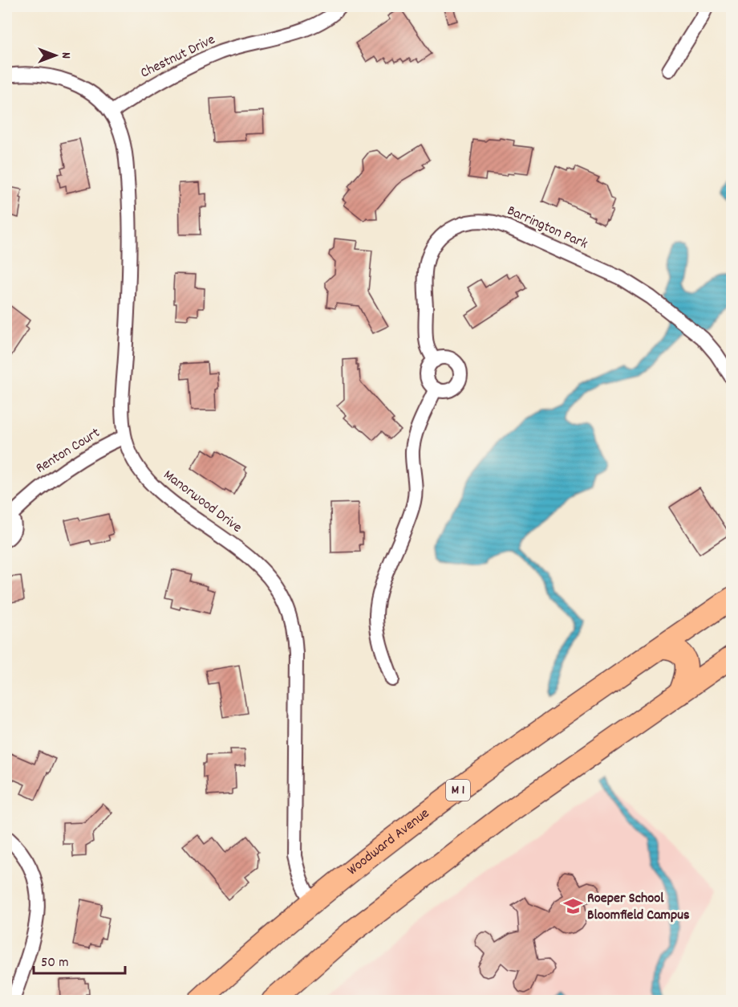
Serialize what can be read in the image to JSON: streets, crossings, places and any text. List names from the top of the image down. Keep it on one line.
{"streets":{"main road":["M 1","Woodward Avenue"],"street":["Chestnut Drive","Barrington Park","Renton Court","Manorwood Drive"]},"crossings":[["Chestnut Drive","Manorwood Drive"],["Renton Court","Manorwood Drive"],["Manorwood Drive","Woodward Avenue"]],"places":{"school or university":["Roeper School Bloomfield Campus"]},"scale_bar":"50 m","north":"right"}
